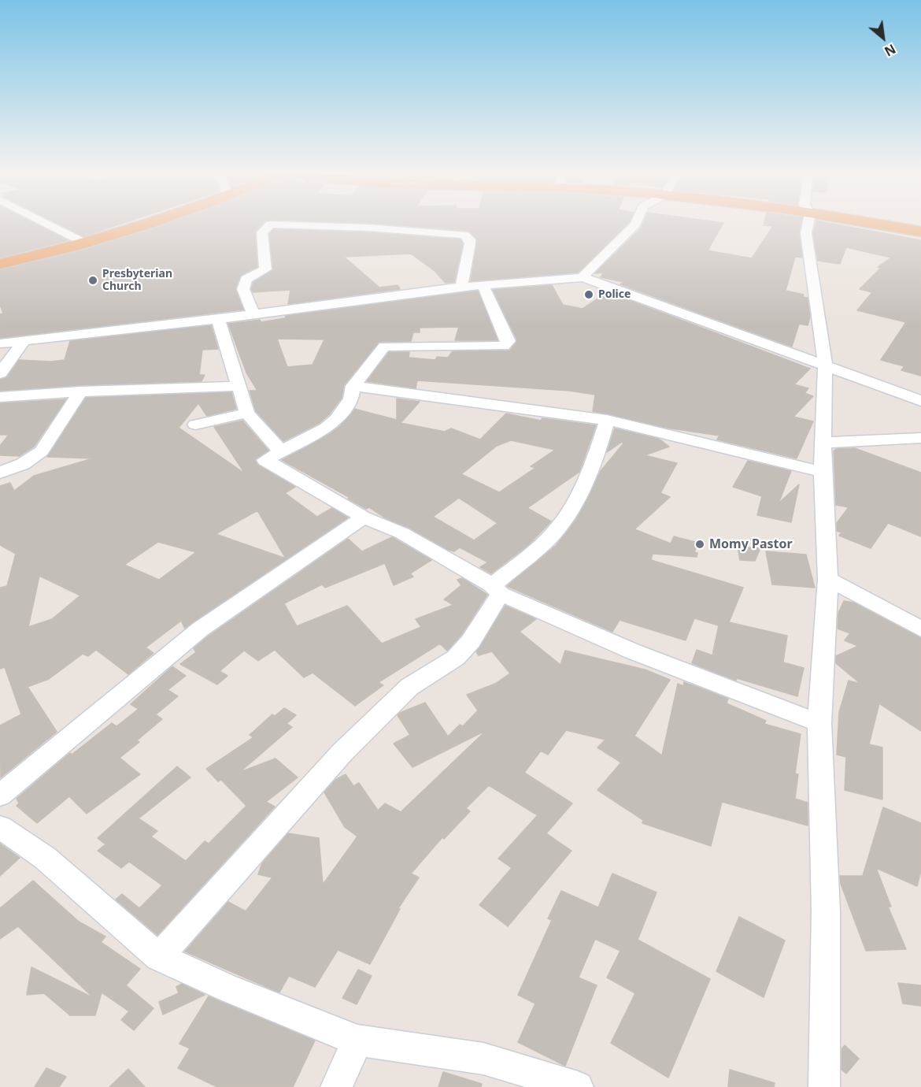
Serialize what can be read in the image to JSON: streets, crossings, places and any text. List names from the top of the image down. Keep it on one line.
{"places":["Presbyterian Church","Police","Momy Pastor"],"north":"bottom right"}
